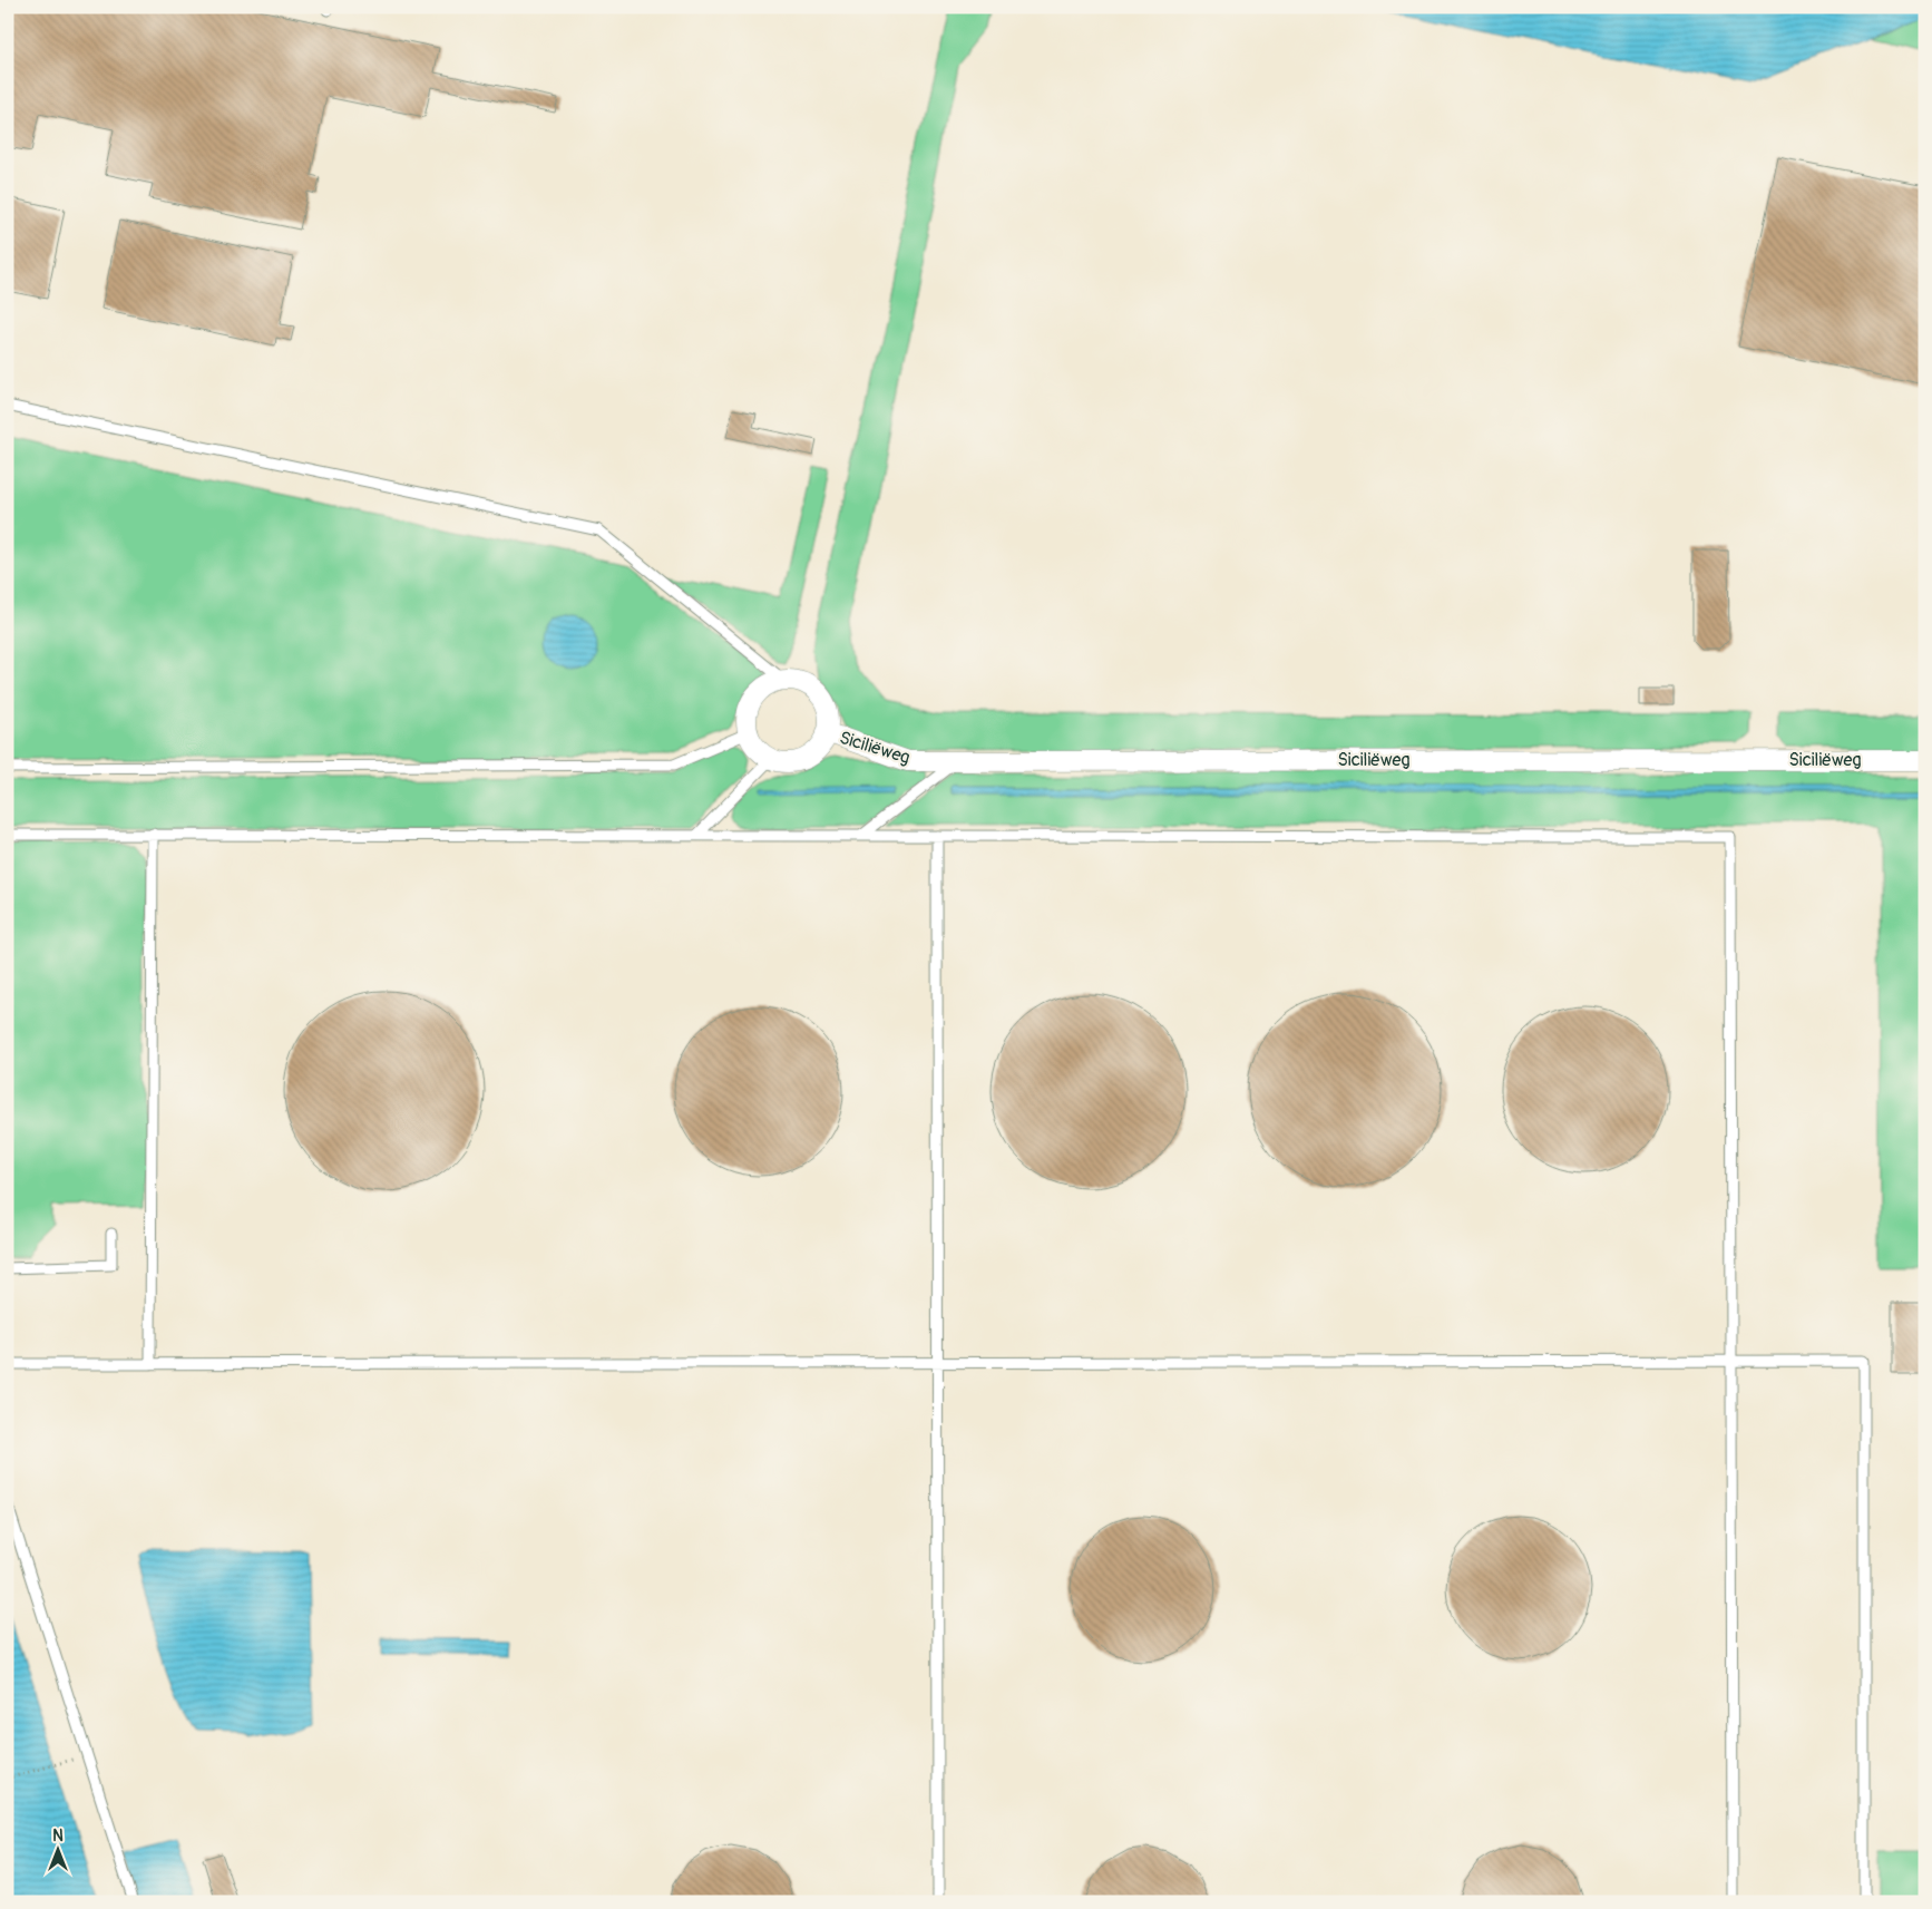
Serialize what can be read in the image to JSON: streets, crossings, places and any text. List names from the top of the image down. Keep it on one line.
{"streets":{"street":["Siciliëweg"]},"north":"top"}
